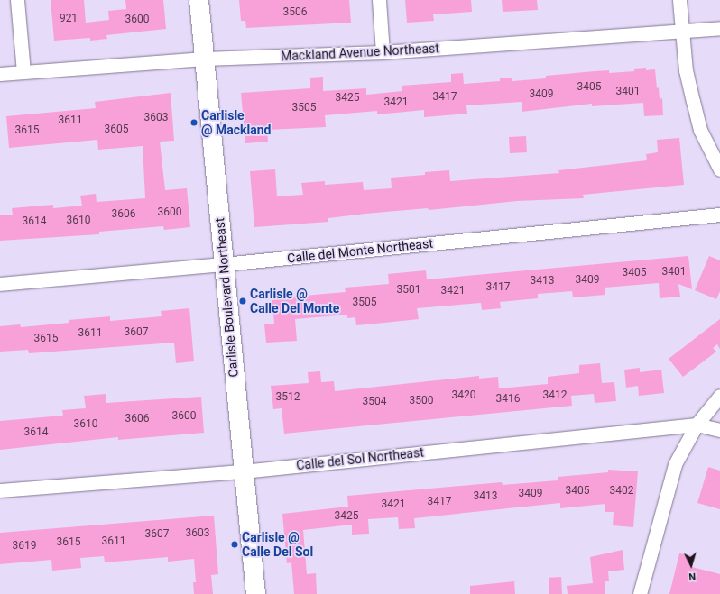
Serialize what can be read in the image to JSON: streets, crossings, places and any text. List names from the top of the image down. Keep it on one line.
{"streets":{"main road":["Carlisle Boulevard Northeast"],"street":["Mackland Avenue Northeast","Calle del Monte Northeast","Calle del Sol Northeast"]},"crossings":[["Mackland Avenue Northeast","Carlisle Boulevard Northeast"],["Calle del Monte Northeast","Carlisle Boulevard Northeast"],["Carlisle Boulevard Northeast","Calle del Sol Northeast"]],"places":["Carlisle @ Mackland","Carlisle @ Calle Del Monte","Carlisle @ Calle Del Sol"],"house_numbers":["3506","921","3600","3405","3401","3409","3417","3425","3421","3505","3603","3611","3605","3615","3600","3606","3610","3614","3401","3405","3409","3413","3417","3501","3421","3505","3607","3611","3615","3420","3412","3512","3416","3500","3504","3600","3606","3610","3614","3405","3402","3409","3413","3417","3421","3425","3603","3607","3611","3615","3619"],"north":"bottom"}
